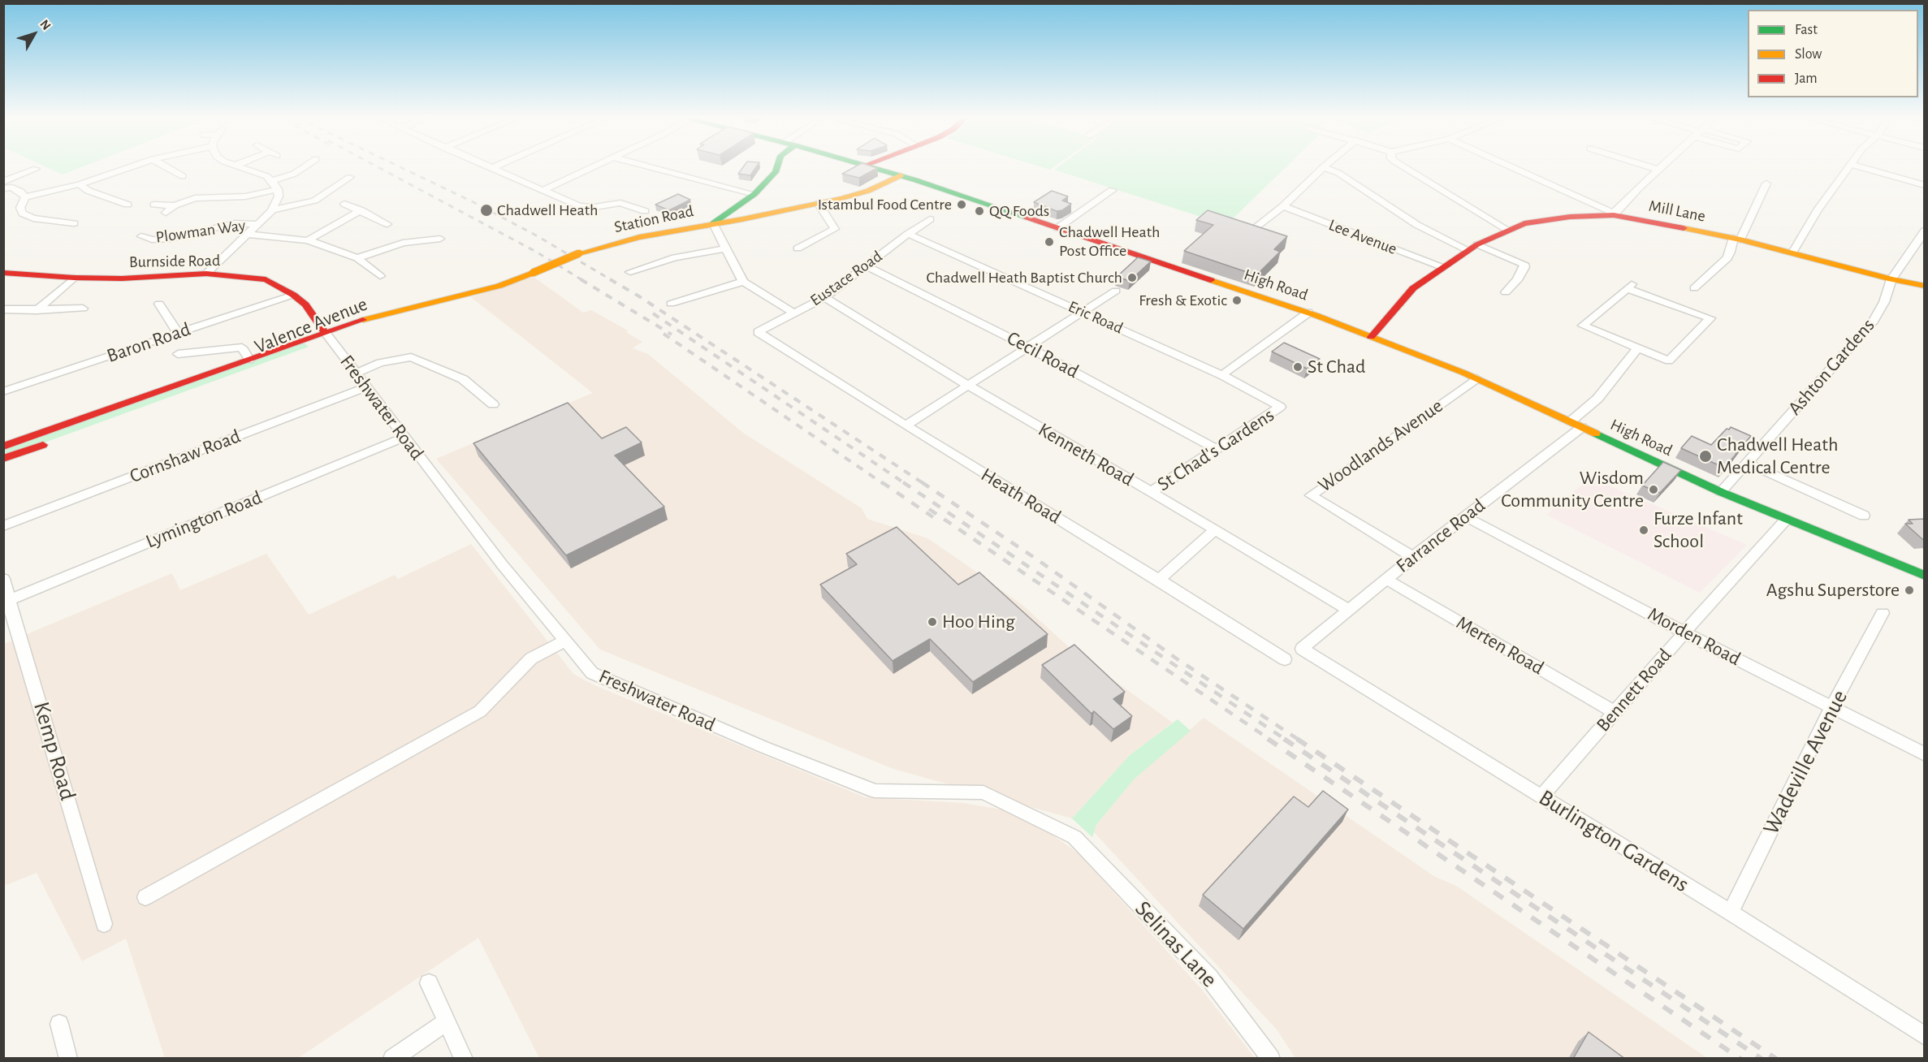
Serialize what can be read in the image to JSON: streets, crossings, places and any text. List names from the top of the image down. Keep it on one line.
{"streets":{"street":["Mill Lane","Station Road","Plowman Way","Lee Avenue","Burnside Road","Eustace Road","High Road","Eric Road","Valence Avenue","Baron Road","Cecil Road","Ashton Gardens","Freshwater Road","Woodlands Avenue","St Chad's Gardens","Kenneth Road","Cornshaw Road","Heath Road","Lymington Road","Farrance Road","Morden Road","Merten Road","Bennett Road","Kemp Road","Wadeville Avenue","Burlington Gardens","Selinas Lane"]},"crossings":[["Mill Lane","Lee Avenue"],["Mill Lane","High Road"],["Mill Lane","Ashton Gardens"],["Station Road","Valence Avenue"],["Burnside Road","Valence Avenue"],["Burnside Road","Baron Road"],["Burnside Road","Freshwater Road"],["Eustace Road","Eric Road"],["Eustace Road","Cecil Road"],["Eustace Road","Kenneth Road"],["Eustace Road","Heath Road"],["High Road","Ashton Gardens"],["High Road","Woodlands Avenue"],["High Road","Farrance Road"],["High Road","Bennett Road"],["Eric Road","St Chad's Gardens"],["Valence Avenue","Freshwater Road"],["Cecil Road","St Chad's Gardens"],["Freshwater Road","Cornshaw Road"],["Freshwater Road","Lymington Road"],["Freshwater Road","Selinas Lane"],["Woodlands Avenue","Farrance Road"],["St Chad's Gardens","Kenneth Road"],["Kenneth Road","Farrance Road"],["Lymington Road","Kemp Road"],["Farrance Road","Morden Road"],["Farrance Road","Merten Road"],["Farrance Road","Burlington Gardens"],["Morden Road","Bennett Road"],["Morden Road","Wadeville Avenue"],["Merten Road","Bennett Road"],["Bennett Road","Burlington Gardens"],["Wadeville Avenue","Burlington Gardens"]],"places":["Istambul Food Centre","Chadwell Heath","QQ Foods","Chadwell Heath Post Office","Chadwell Heath Baptist Church","Fresh & Exotic","St Chad","Chadwell Heath Medical Centre","Wisdom Community Centre","Furze Infant School","Agshu Superstore","Hoo Hing"],"legend":["Fast","Slow","Jam"],"north":"top right"}
